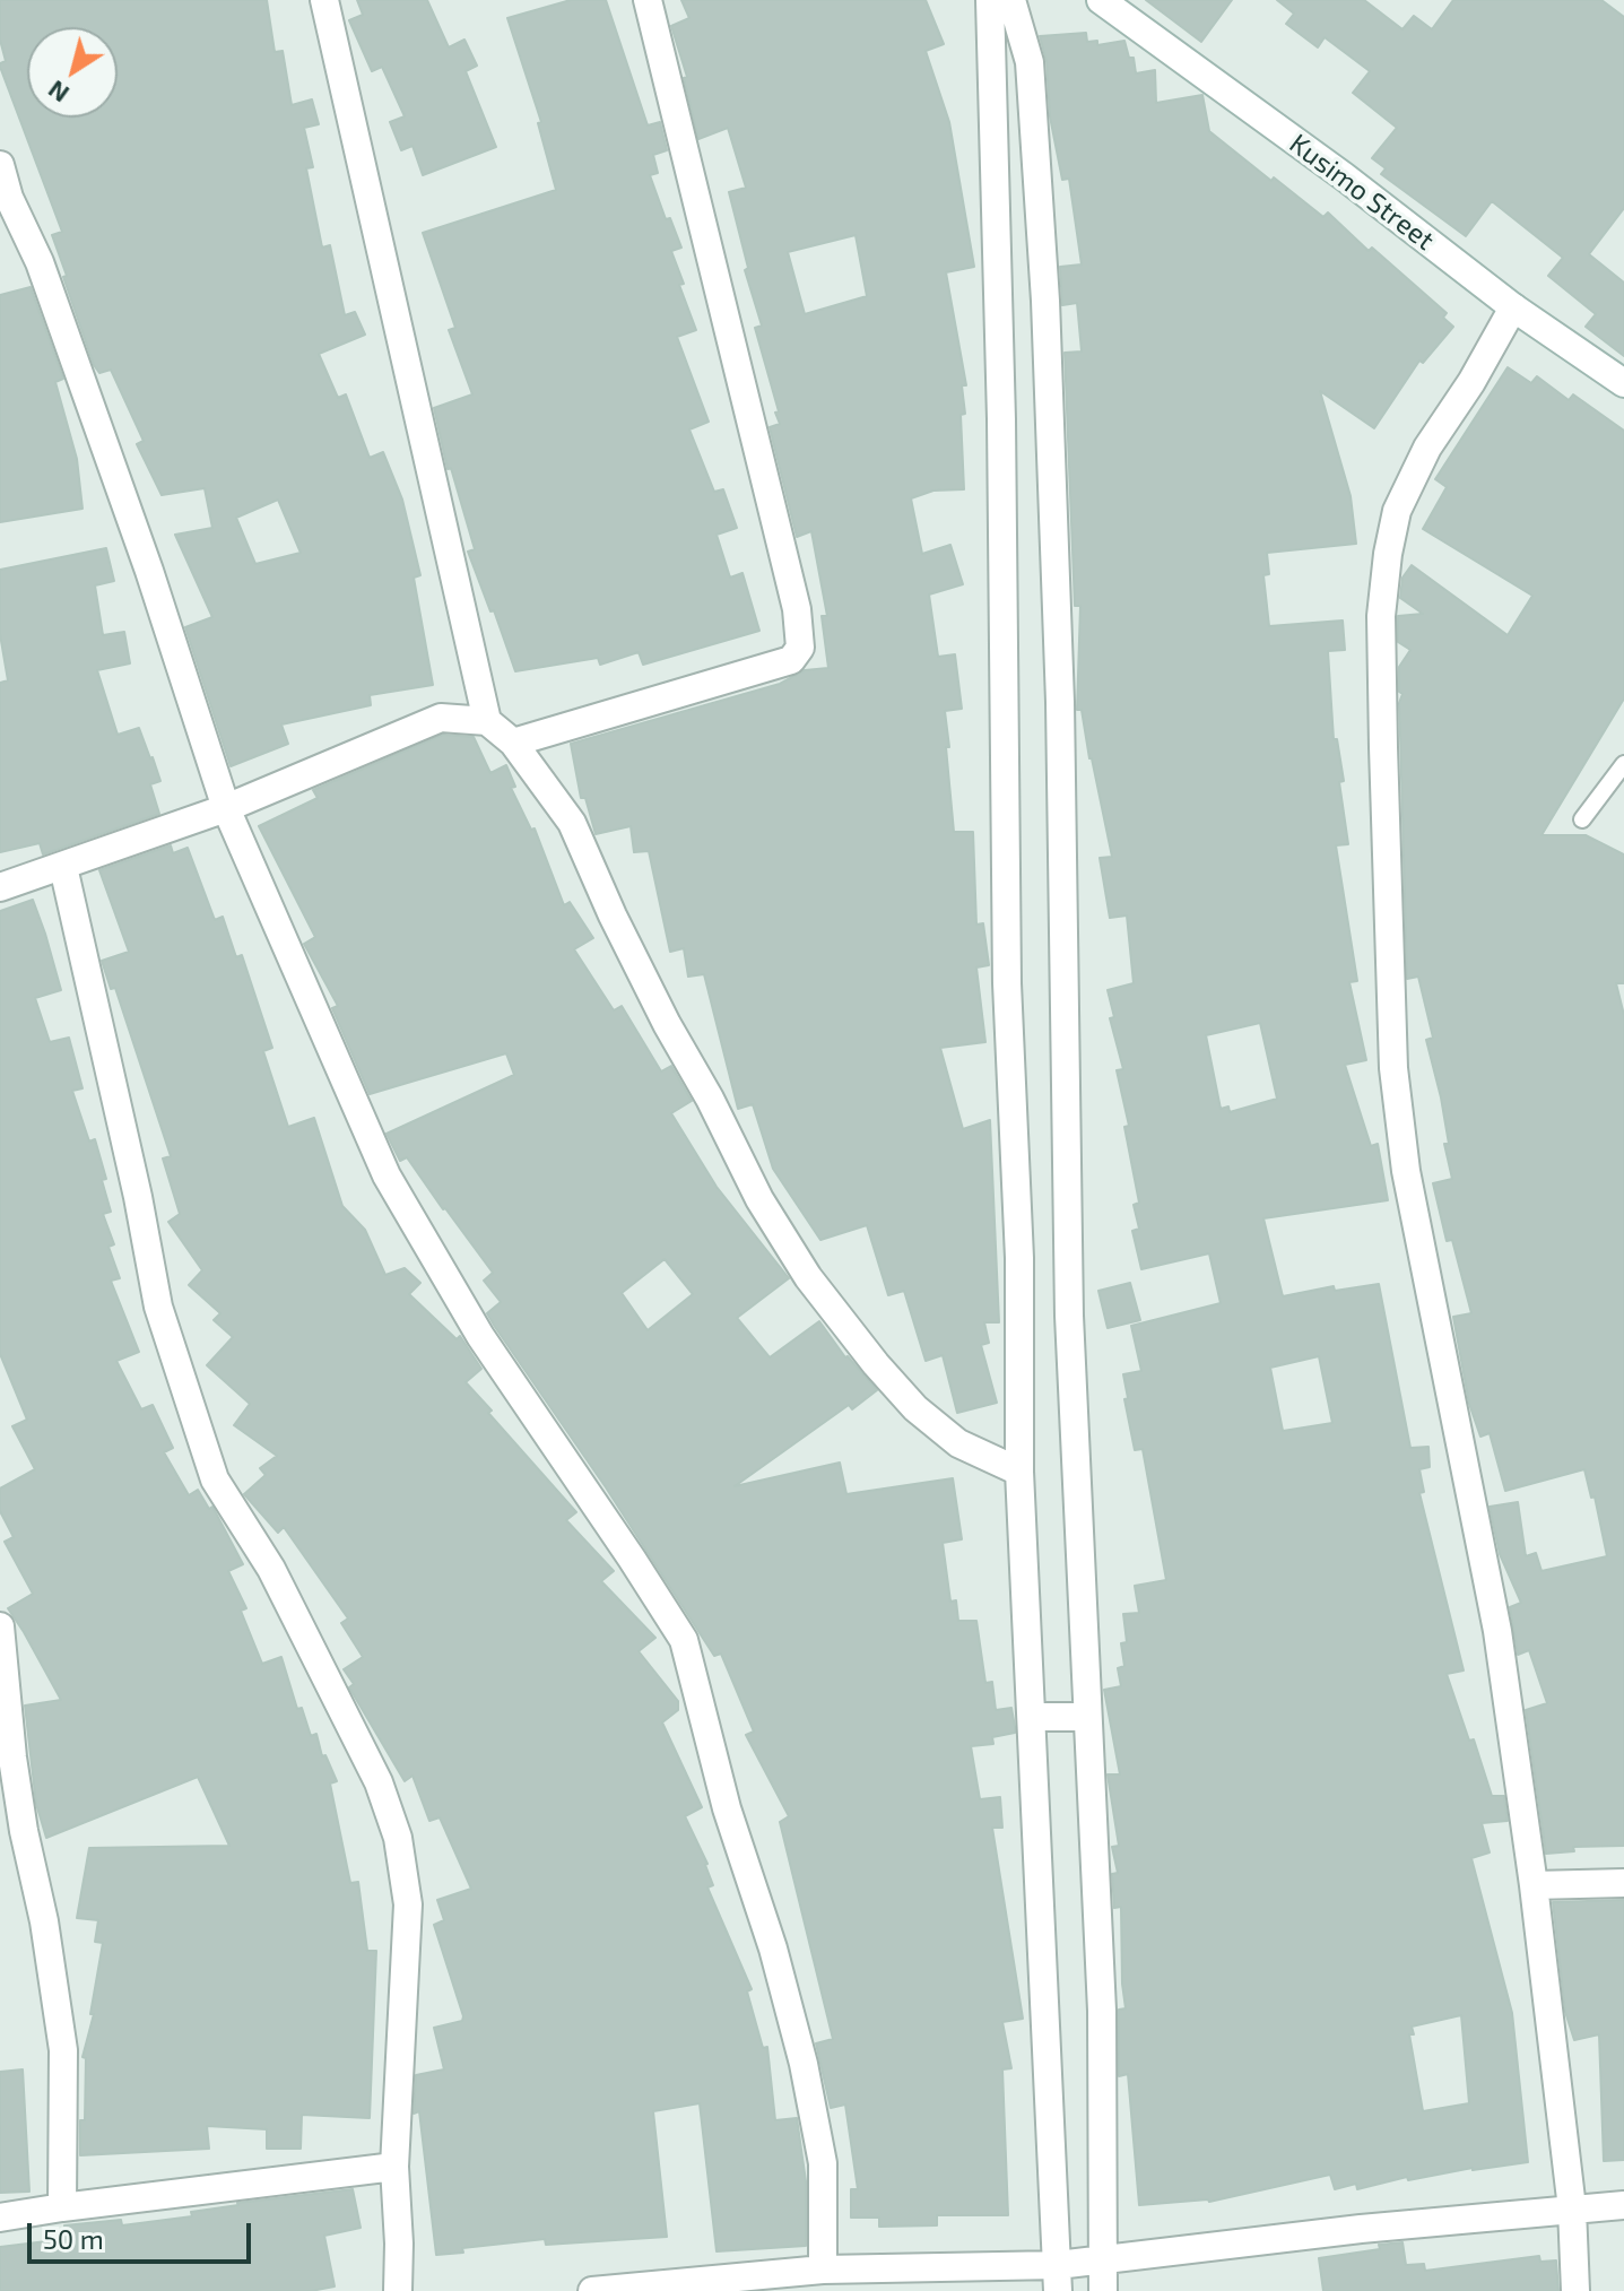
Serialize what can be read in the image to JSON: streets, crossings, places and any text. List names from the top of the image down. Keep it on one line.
{"streets":{"street":["Kusimo Street"]},"scale_bar":"50 m","north":"bottom left"}
